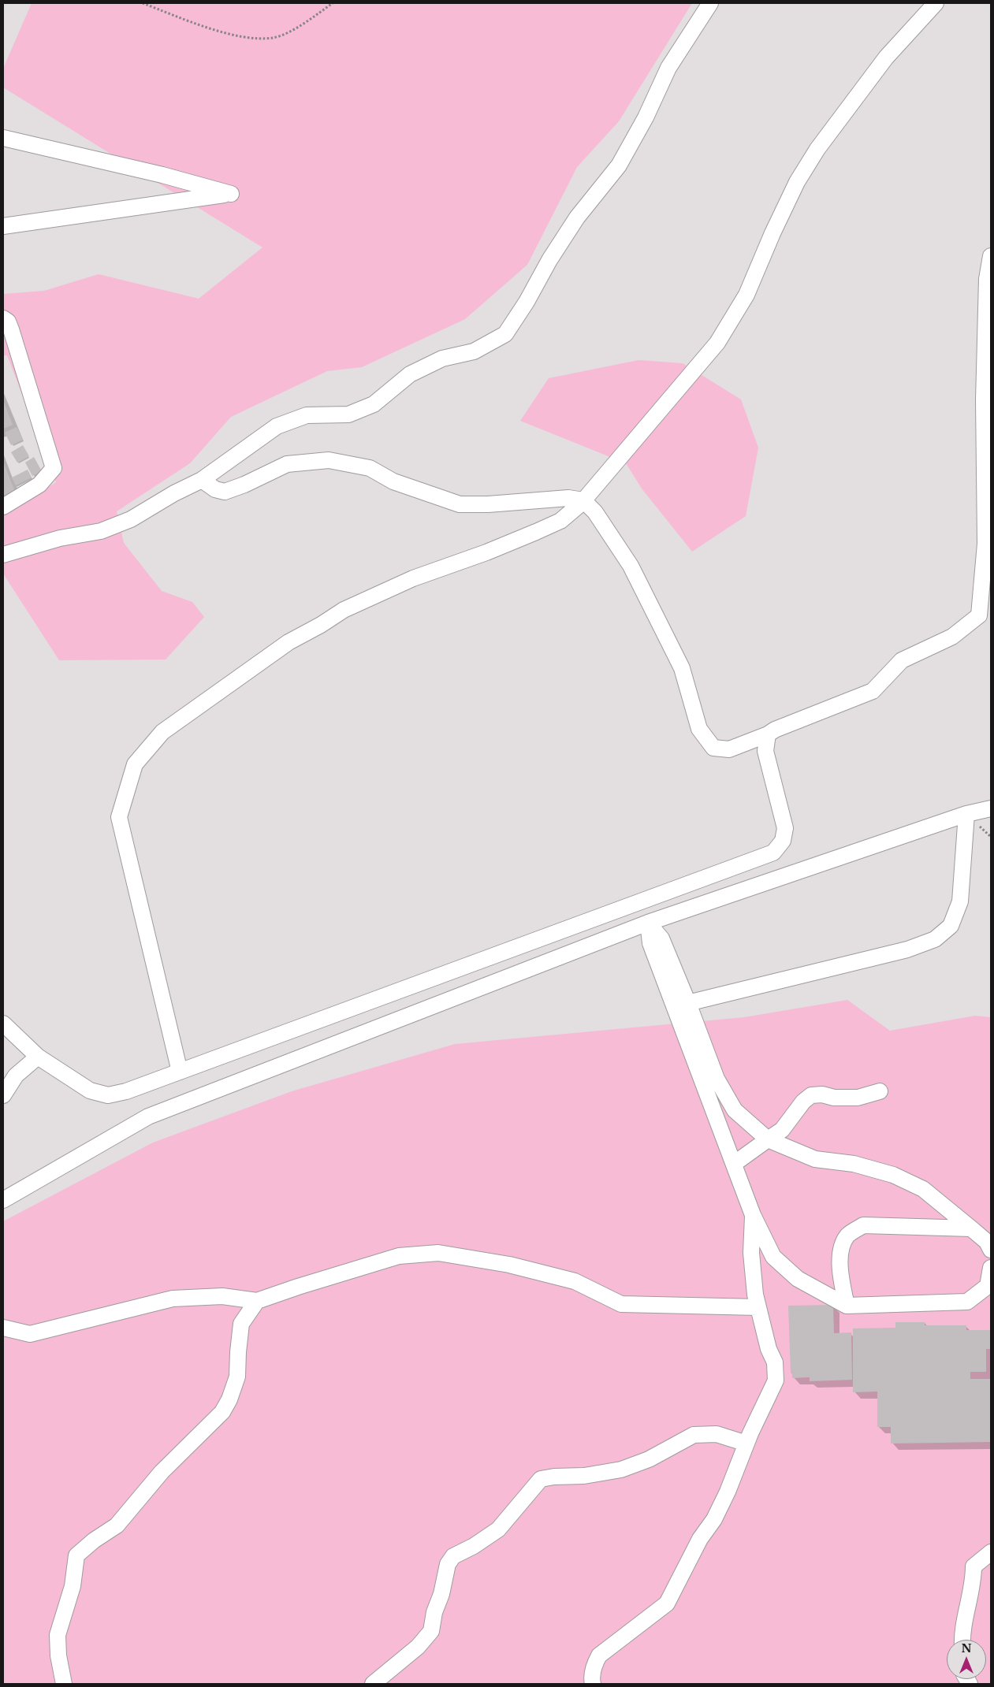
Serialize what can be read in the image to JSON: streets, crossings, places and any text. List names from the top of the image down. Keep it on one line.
{"north":"top"}
